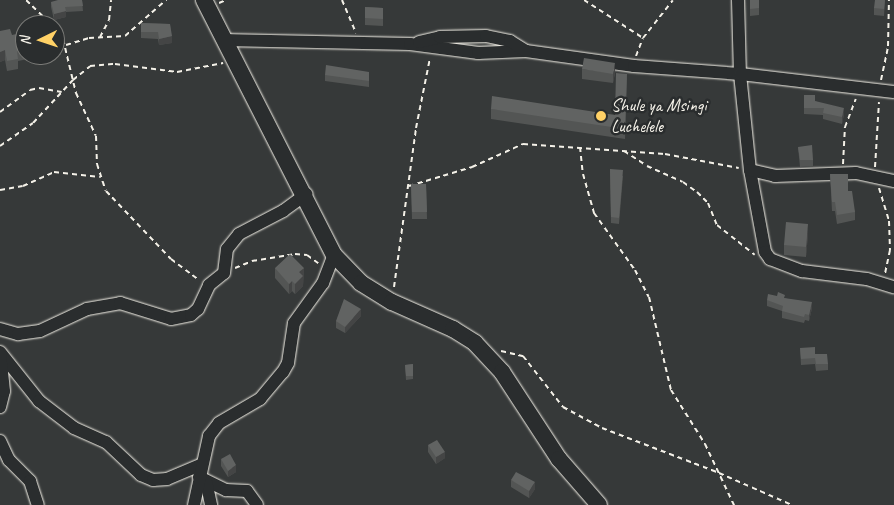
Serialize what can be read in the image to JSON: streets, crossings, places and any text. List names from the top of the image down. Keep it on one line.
{"places":["Shule ya Msingi Luchelele"],"north":"left"}
